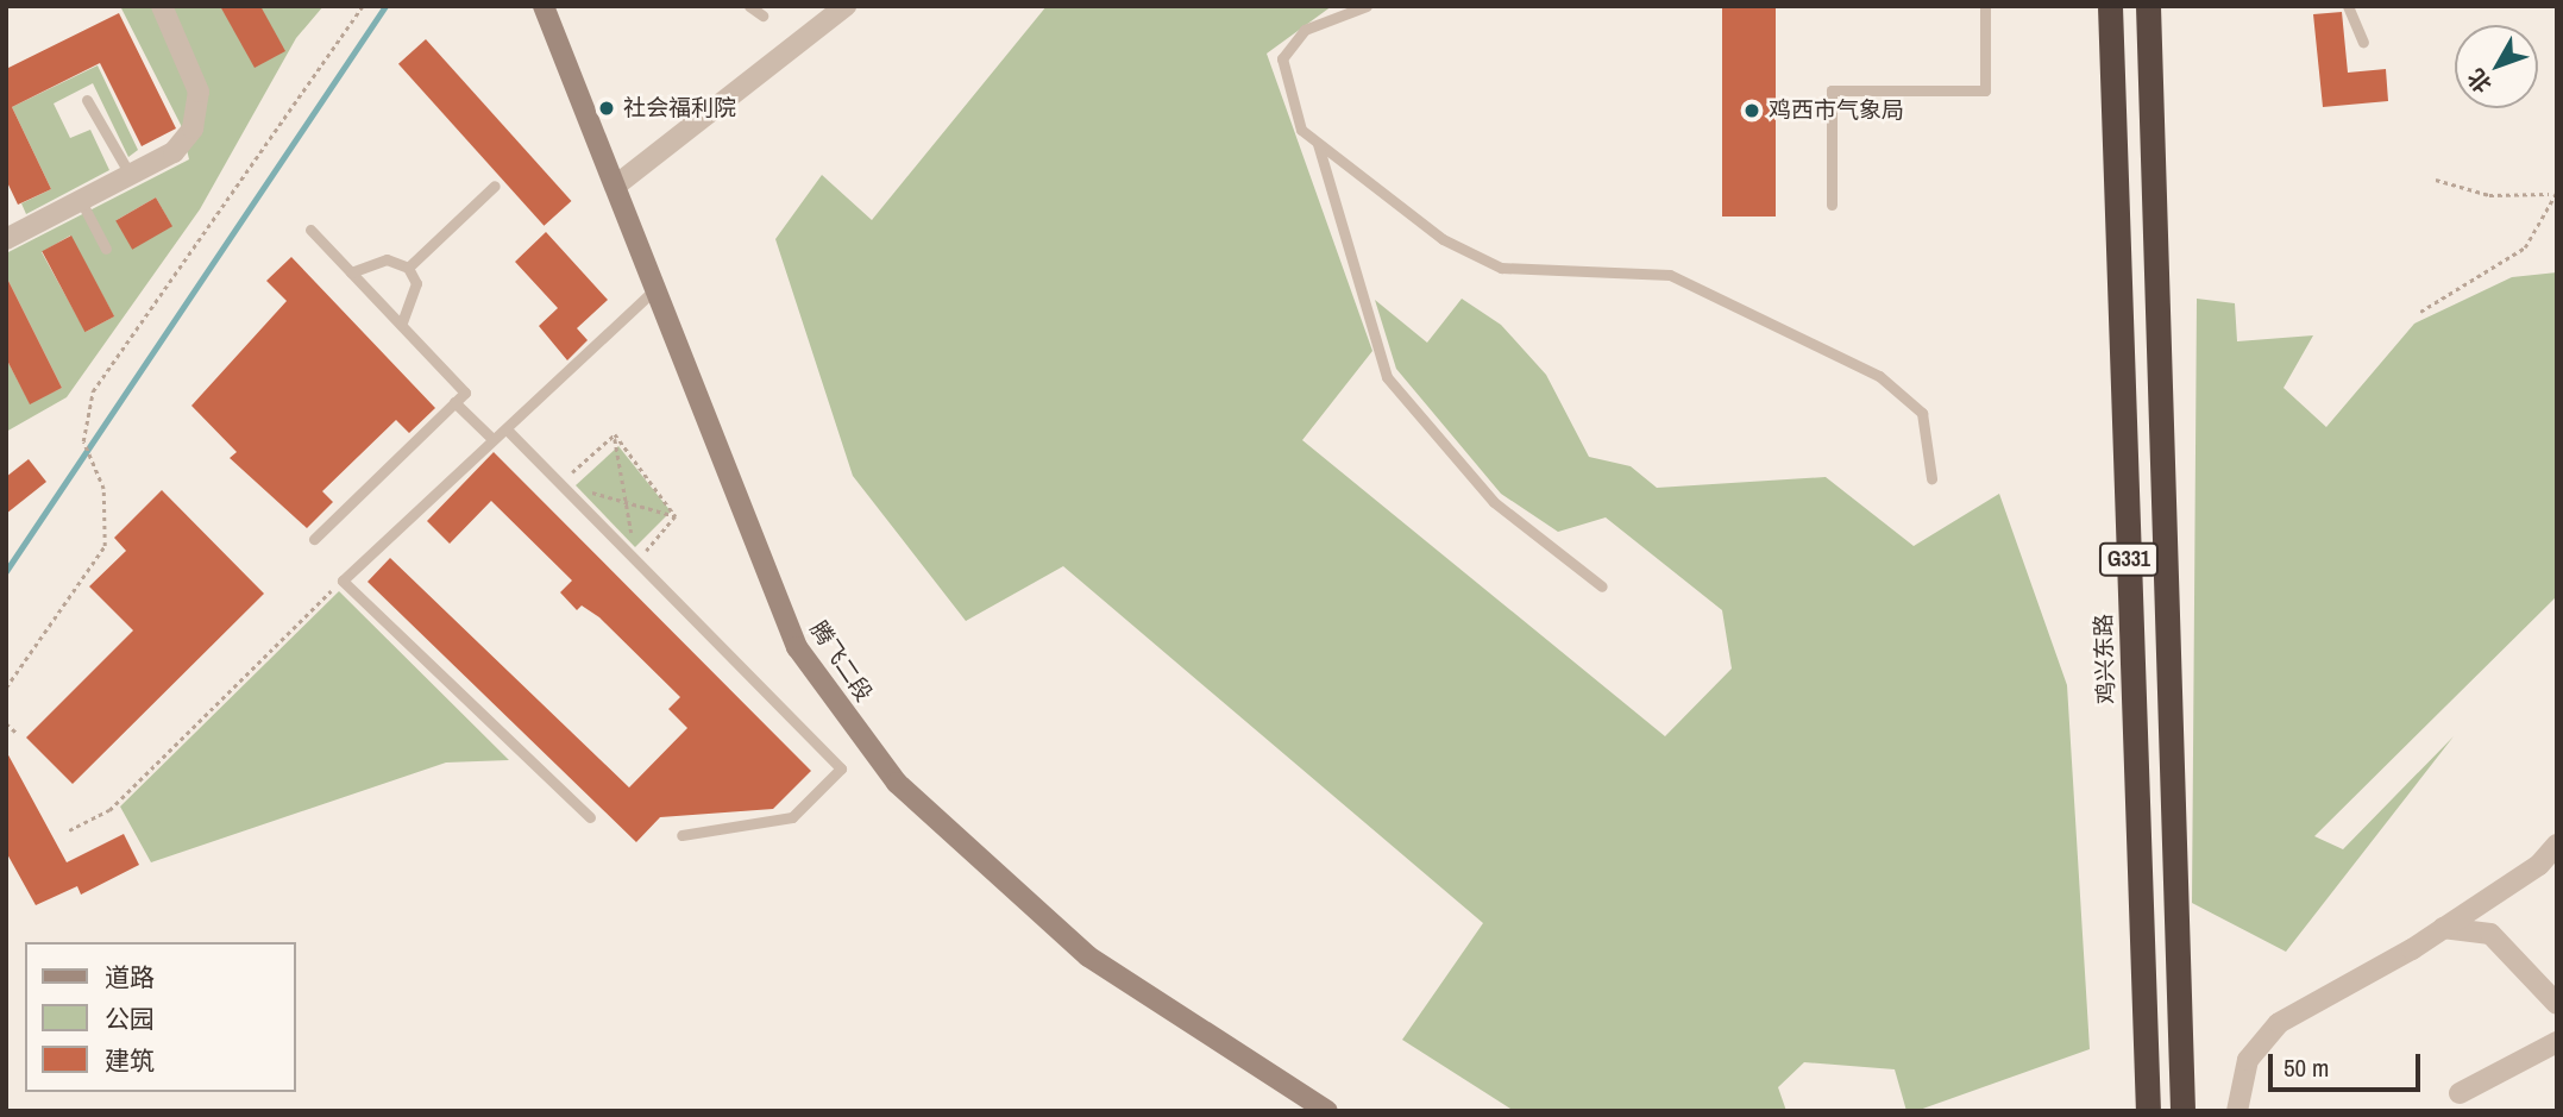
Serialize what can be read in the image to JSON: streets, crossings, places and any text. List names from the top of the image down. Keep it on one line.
{"streets":{"highway":["G331","鸡兴东路"],"street":["腾飞二段"]},"places":["社会福利院","鸡西市气象局"],"legend":["道路","公园","建筑"],"scale_bar":"50 m","north":"bottom left"}
